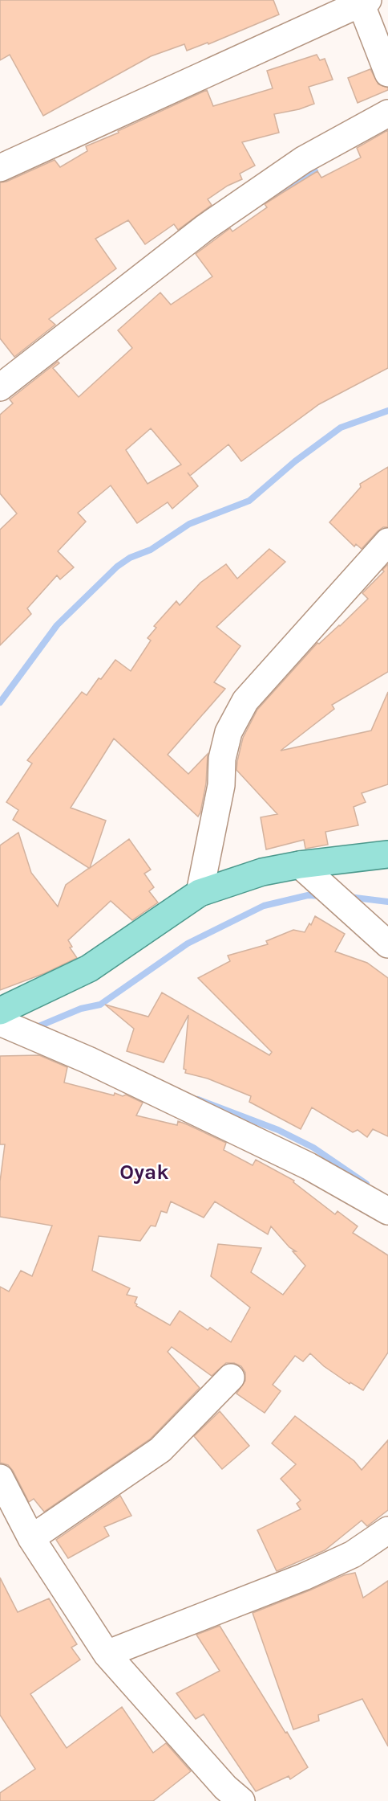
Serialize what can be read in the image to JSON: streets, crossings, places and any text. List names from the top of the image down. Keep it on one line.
{"districts":["Oyak"]}
